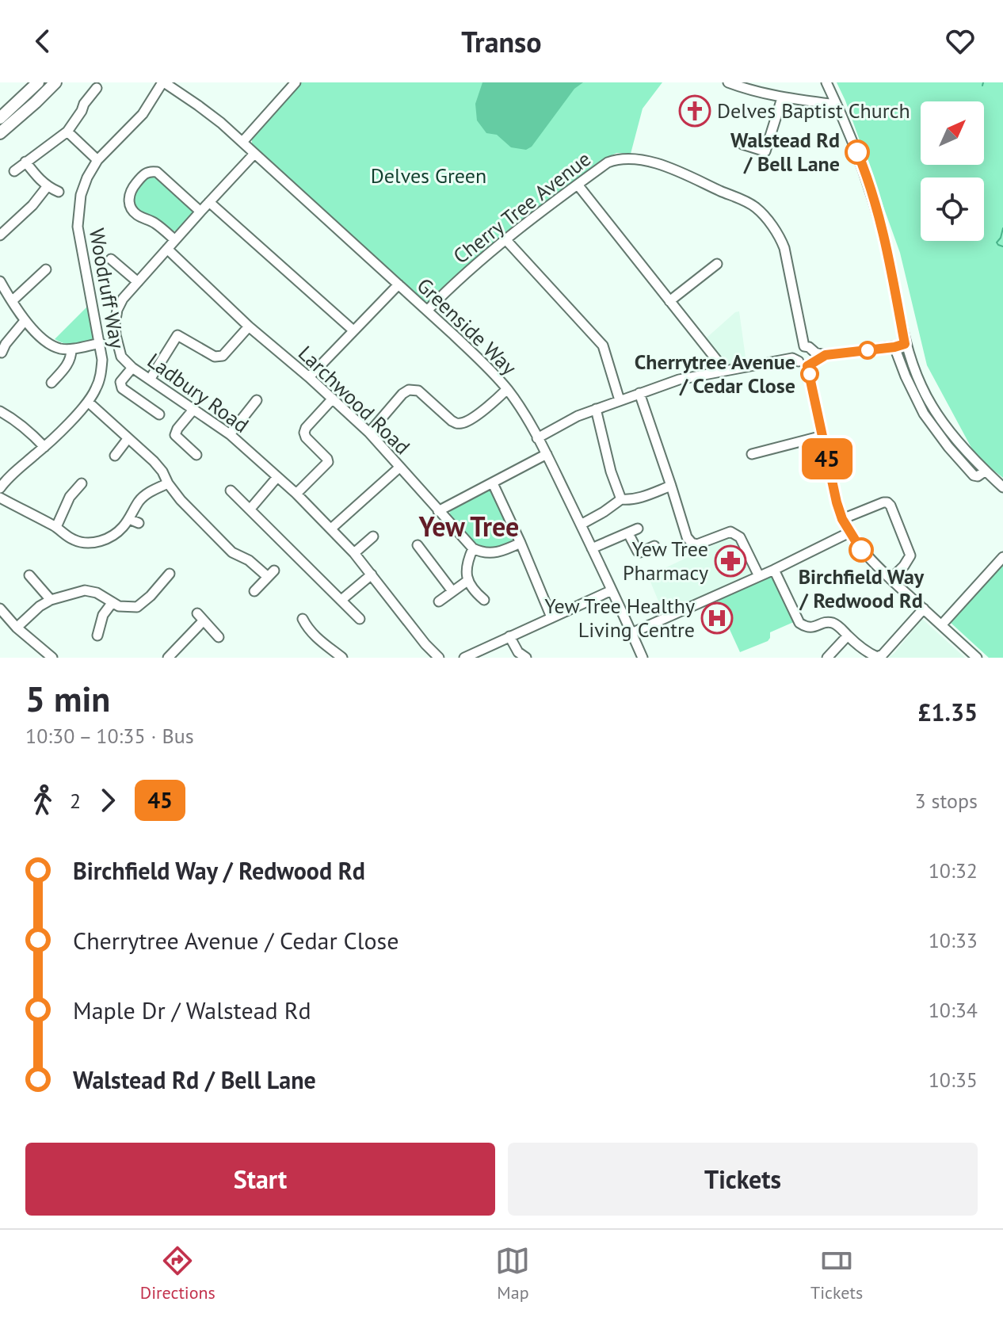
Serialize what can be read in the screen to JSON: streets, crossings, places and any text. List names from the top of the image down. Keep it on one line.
{"streets":{"street":["Cherry Tree Avenue","Woodruff Way","Greenside Way","Ladbury Road","Larchwood Road"]},"crossings":[["Cherry Tree Avenue","Greenside Way"],["Woodruff Way","Greenside Way"],["Greenside Way","Ladbury Road"],["Ladbury Road","Larchwood Road"]],"districts":["Yew Tree"],"parks":["Delves Green"],"places":{"church":["Delves Baptist Church"],"other":["Walstead Rd / Bell Lane","Cherrytree Avenue / Cedar Close","Birchfield Way / Redwood Rd"],"pharmacy":["Yew Tree Pharmacy"],"hospital":["Yew Tree Healthy Living Centre"]},"lines":["bus line 45"],"north":"top right","page":{"header":"Transo","on_map":"45","heading":["5 min","10:30 – 10:35 · Bus","£1.35"],"legs":["2","45","3 stops"],"list":[{"name":"Birchfield Way / Redwood Rd","value":"10:32"},{"name":"Cherrytree Avenue / Cedar Close","value":"10:33"},{"name":"Maple Dr / Walstead Rd","value":"10:34"},{"name":"Walstead Rd / Bell Lane","value":"10:35"}],"buttons":["Start","Tickets"],"tabs":["Directions","Map","Tickets"]}}
